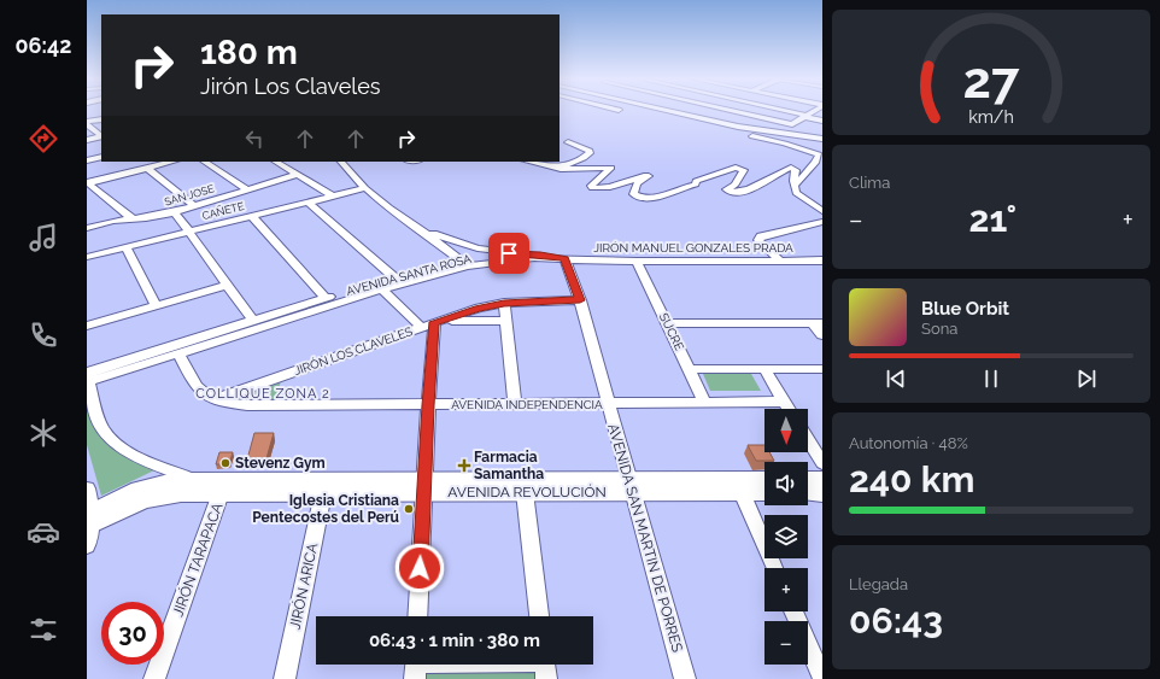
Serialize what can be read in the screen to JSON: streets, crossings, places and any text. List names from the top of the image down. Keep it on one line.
{"streets":{"main road":["AVENIDA REVOLUCIÓN"],"street":["SAN JOSE","CAÑETE","JIRÓN MANUEL GONZALES PRADA","AVENIDA SANTA ROSA","SUCRE","JIRÓN LOS CLAVELES","AVENIDA INDEPENDENCIA","AVENIDA SAN MARTIN DE PORRES","JIRÓN TARAPACA","JIRÓN ARICA"]},"crossings":[["JIRÓN MANUEL GONZALES PRADA","AVENIDA SANTA ROSA"],["JIRÓN MANUEL GONZALES PRADA","SUCRE"],["JIRÓN MANUEL GONZALES PRADA","AVENIDA SAN MARTIN DE PORRES"],["AVENIDA SANTA ROSA","AVENIDA SAN MARTIN DE PORRES"],["SUCRE","AVENIDA INDEPENDENCIA"],["JIRÓN LOS CLAVELES","AVENIDA INDEPENDENCIA"],["JIRÓN LOS CLAVELES","AVENIDA SAN MARTIN DE PORRES"],["AVENIDA INDEPENDENCIA","AVENIDA SAN MARTIN DE PORRES"],["AVENIDA REVOLUCIÓN","AVENIDA SAN MARTIN DE PORRES"],["AVENIDA REVOLUCIÓN","JIRÓN TARAPACA"],["AVENIDA REVOLUCIÓN","JIRÓN ARICA"]],"districts":["COLLIQUE ZONA 2"],"places":{"other":["Stevenz Gym","Iglesia Cristiana Pentecostes del Perú"],"health":["Farmacia Samantha"]},"north":"bottom","page":{"tabs":"06:42","turn":["180 m","Jirón Los Claveles"],"tile":["Clima",["Autonomía · 48%","240 km"],["Llegada","06:43"]],"heat":["−","21°","+"],"song":["Blue Orbit","Sona"],"map_buttons":["+","−"],"limit":"30","trip":"06:43 · 1 min · 380 m","gauge":["27","km/h"]}}
